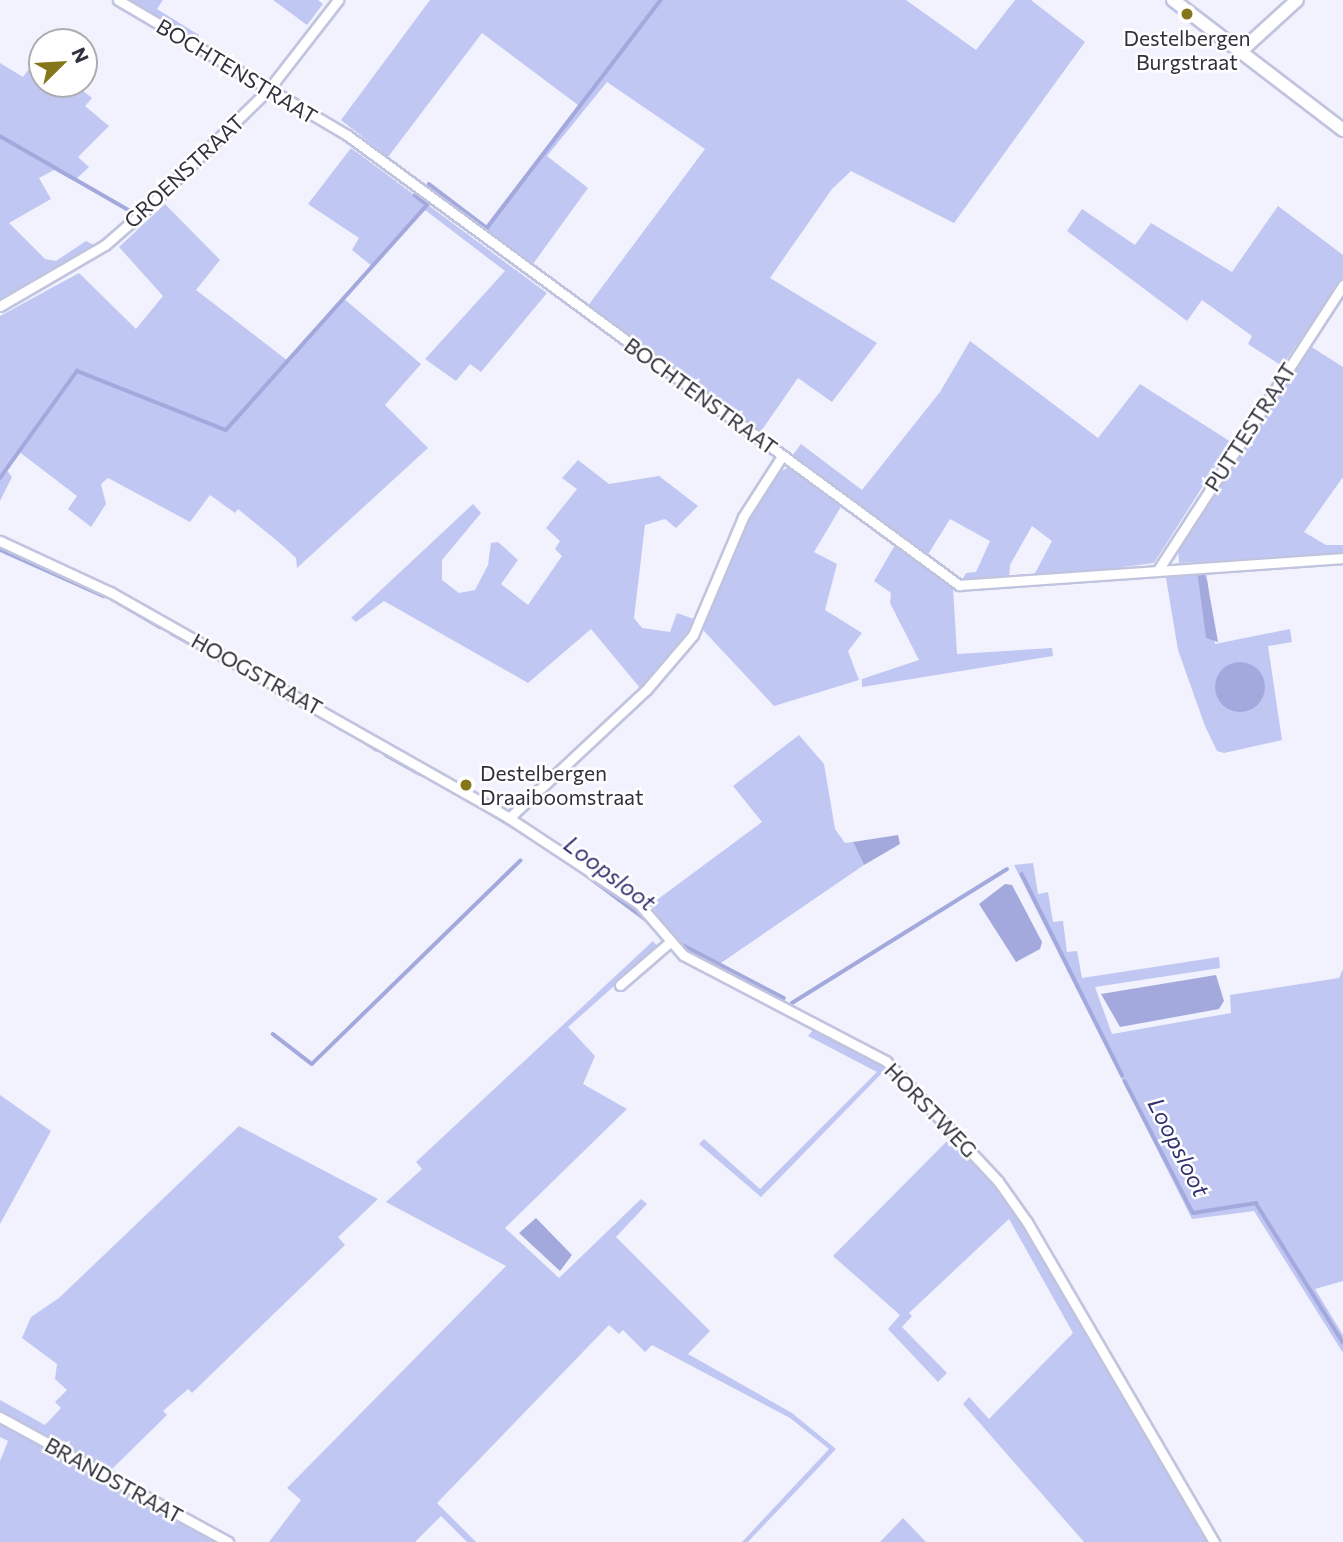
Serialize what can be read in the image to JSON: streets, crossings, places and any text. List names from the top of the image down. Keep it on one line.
{"streets":{"street":["BOCHTENSTRAAT","GROENSTRAAT","PUTTESTRAAT","HOOGSTRAAT","HORSTWEG","BRANDSTRAAT"]},"crossings":[["BOCHTENSTRAAT","GROENSTRAAT"],["BOCHTENSTRAAT","PUTTESTRAAT"],["HOOGSTRAAT","HORSTWEG"]],"water":["Loopsloot"],"places":["Destelbergen Burgstraat","Destelbergen Draaiboomstraat"],"north":"top right"}
